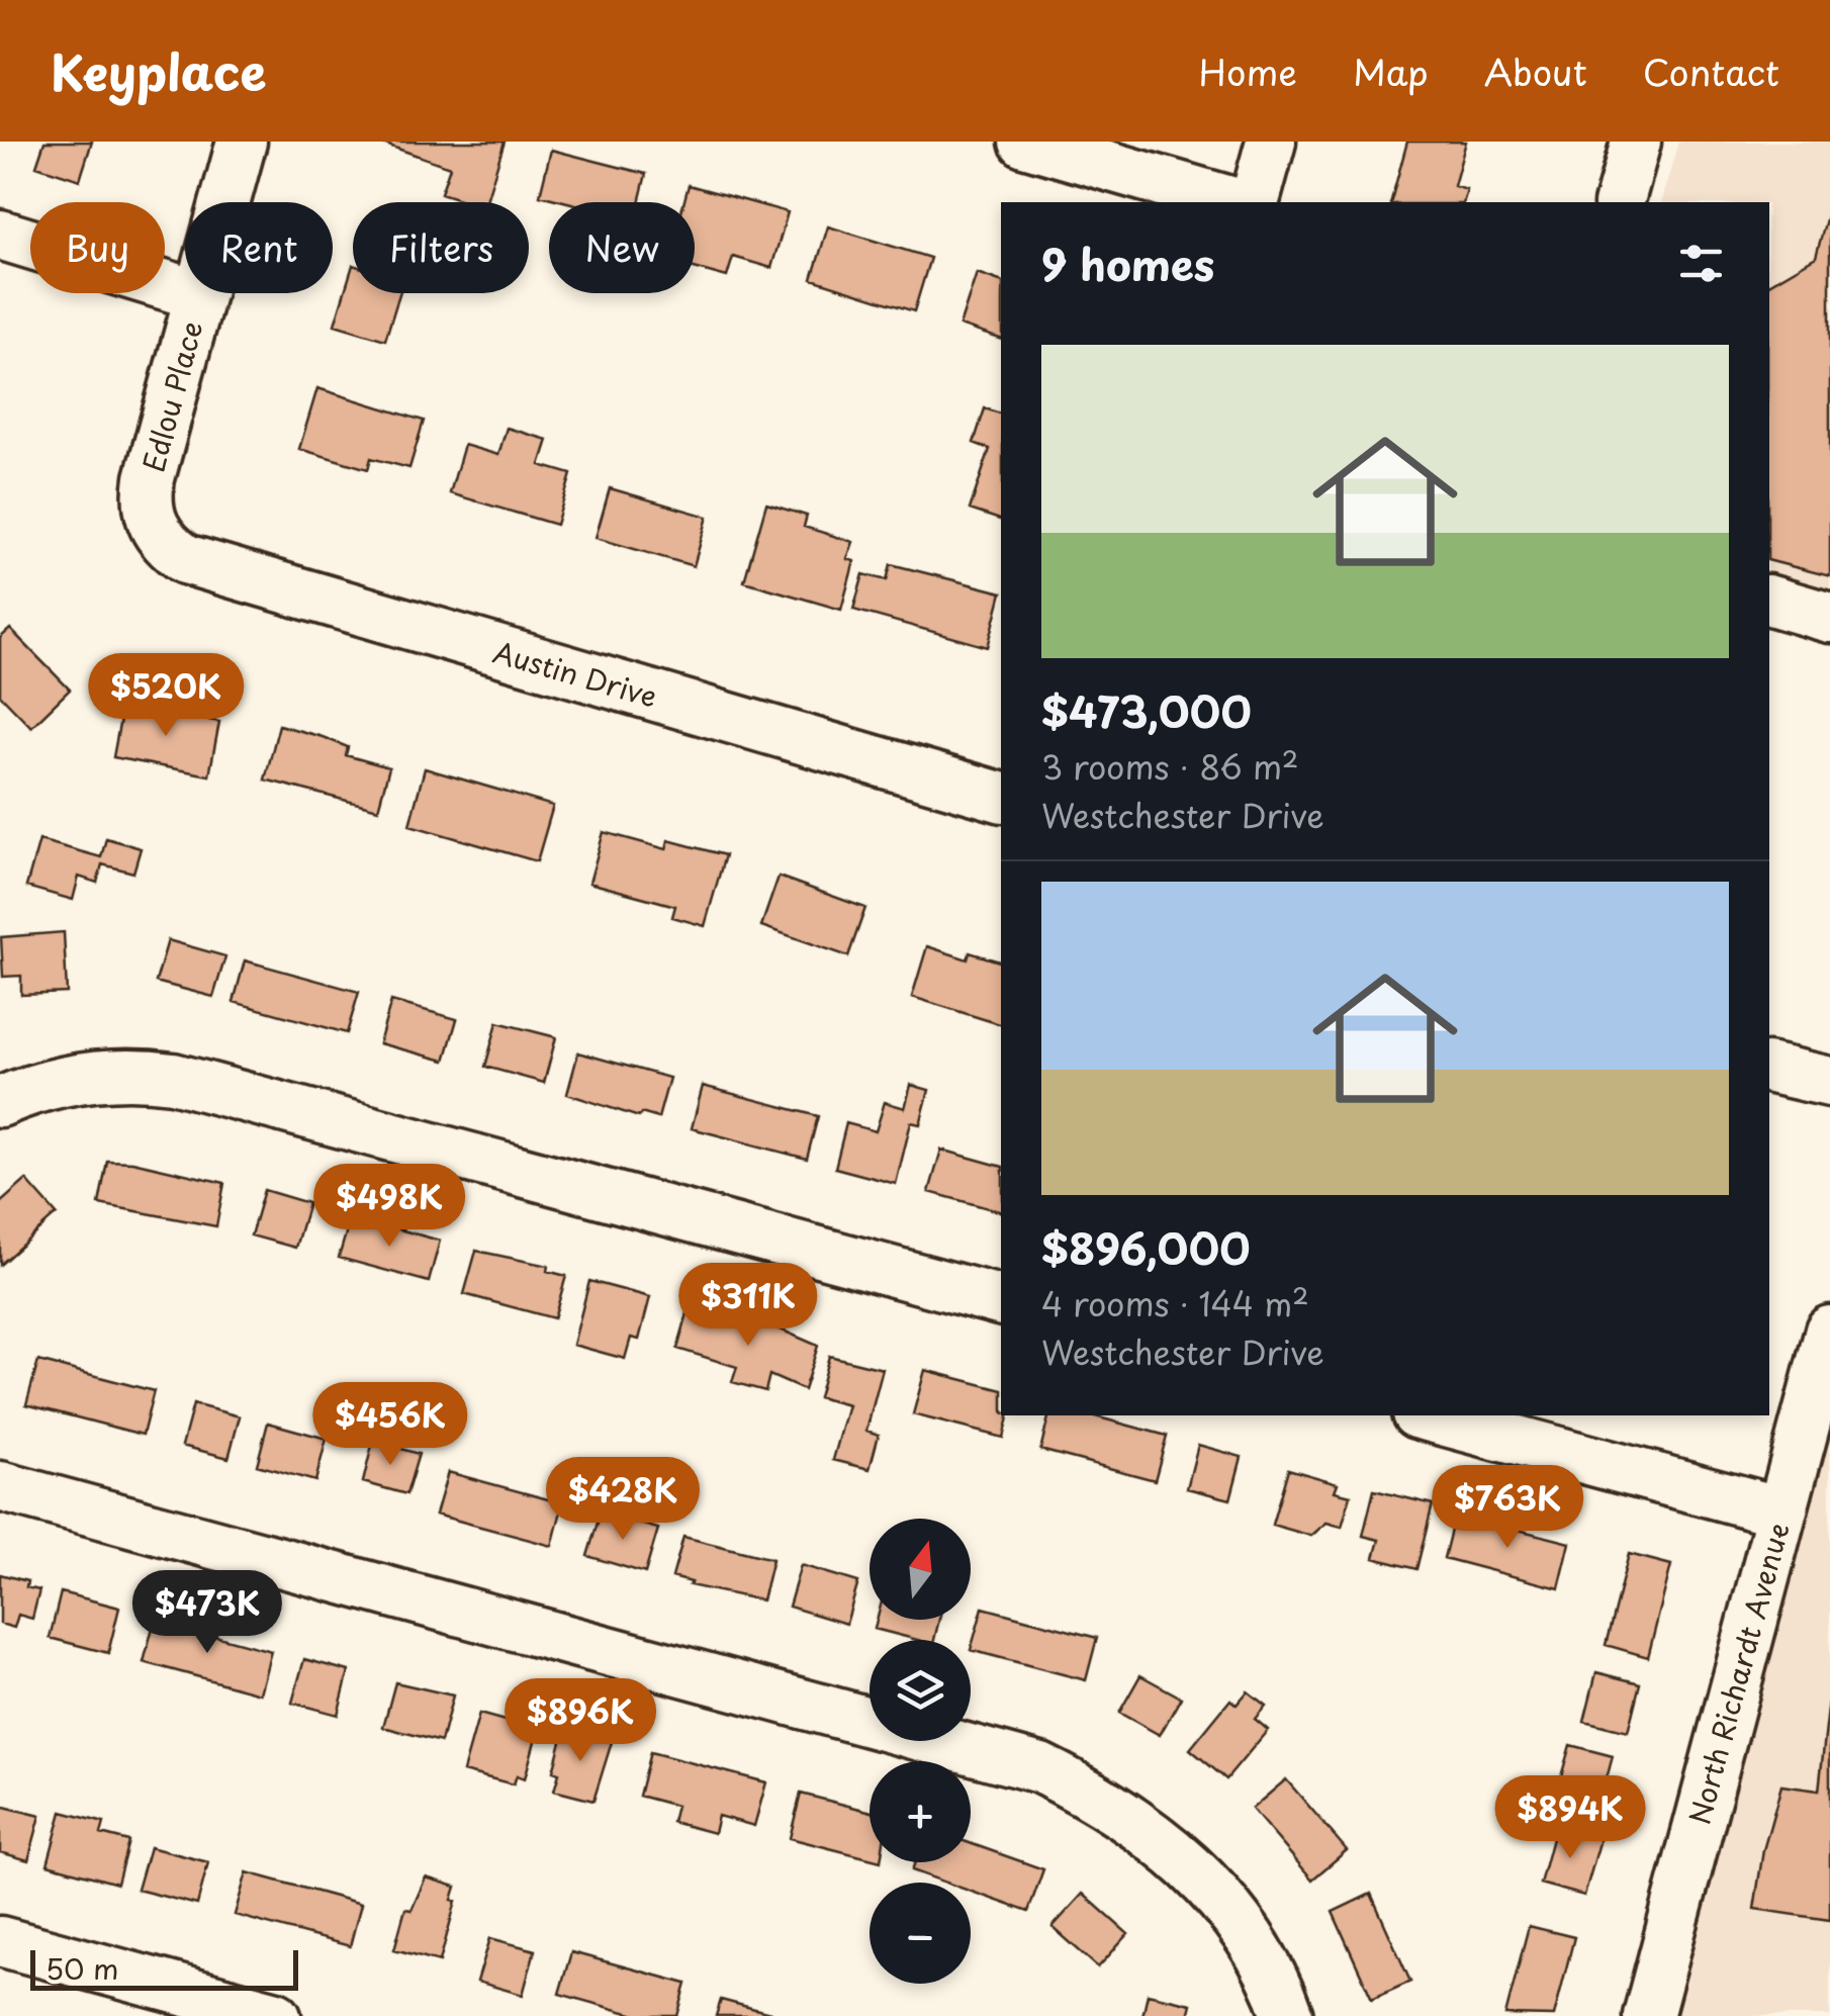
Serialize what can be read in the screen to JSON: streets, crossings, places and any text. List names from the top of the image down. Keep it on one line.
{"streets":{"street":["Edlou Place","Austin Drive","North Richardt Avenue"]},"crossings":[["Edlou Place","Austin Drive"]],"scale_bar":"50 m","north":"top","page":{"header":"Keyplace","nav":["Home","Map","About","Contact"],"chip":["Buy","Rent","Filters","New"],"heading":"9 homes","list":[{"name":"$473,000","note":"3 rooms · 86 m² · Westchester Drive"},{"name":"$896,000","note":"4 rooms · 144 m² · Westchester Drive"}],"price":["$520K","$498K","$311K","$456K","$428K","$763K","$473K","$896K","$894K"],"map_buttons":["+","−"],"scale":"50 m"}}
